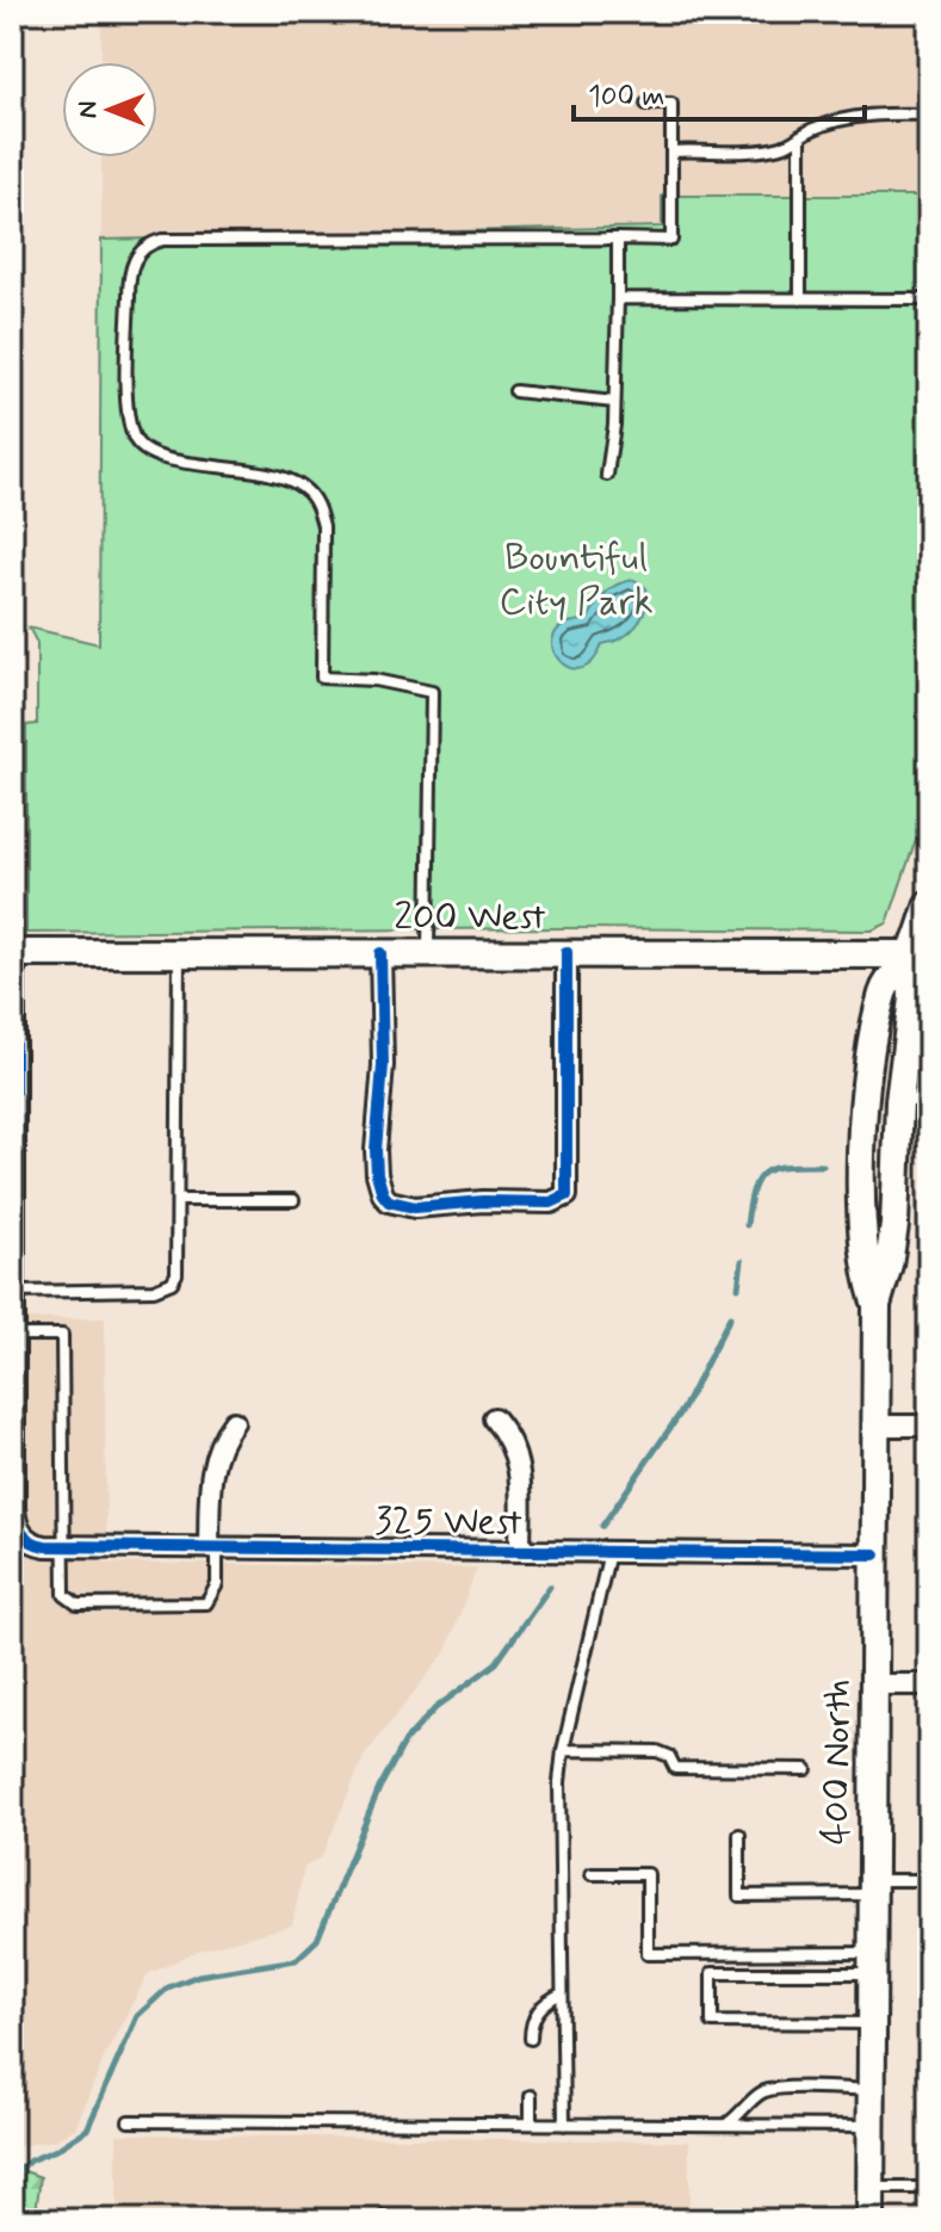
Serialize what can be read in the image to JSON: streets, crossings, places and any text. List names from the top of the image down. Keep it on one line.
{"streets":{"main road":["200 West","400 North"],"street":["325 West"]},"crossings":[["200 West","400 North"],["325 West","400 North"]],"parks":["Bountiful City Park"],"scale_bar":"100 m","north":"left"}
